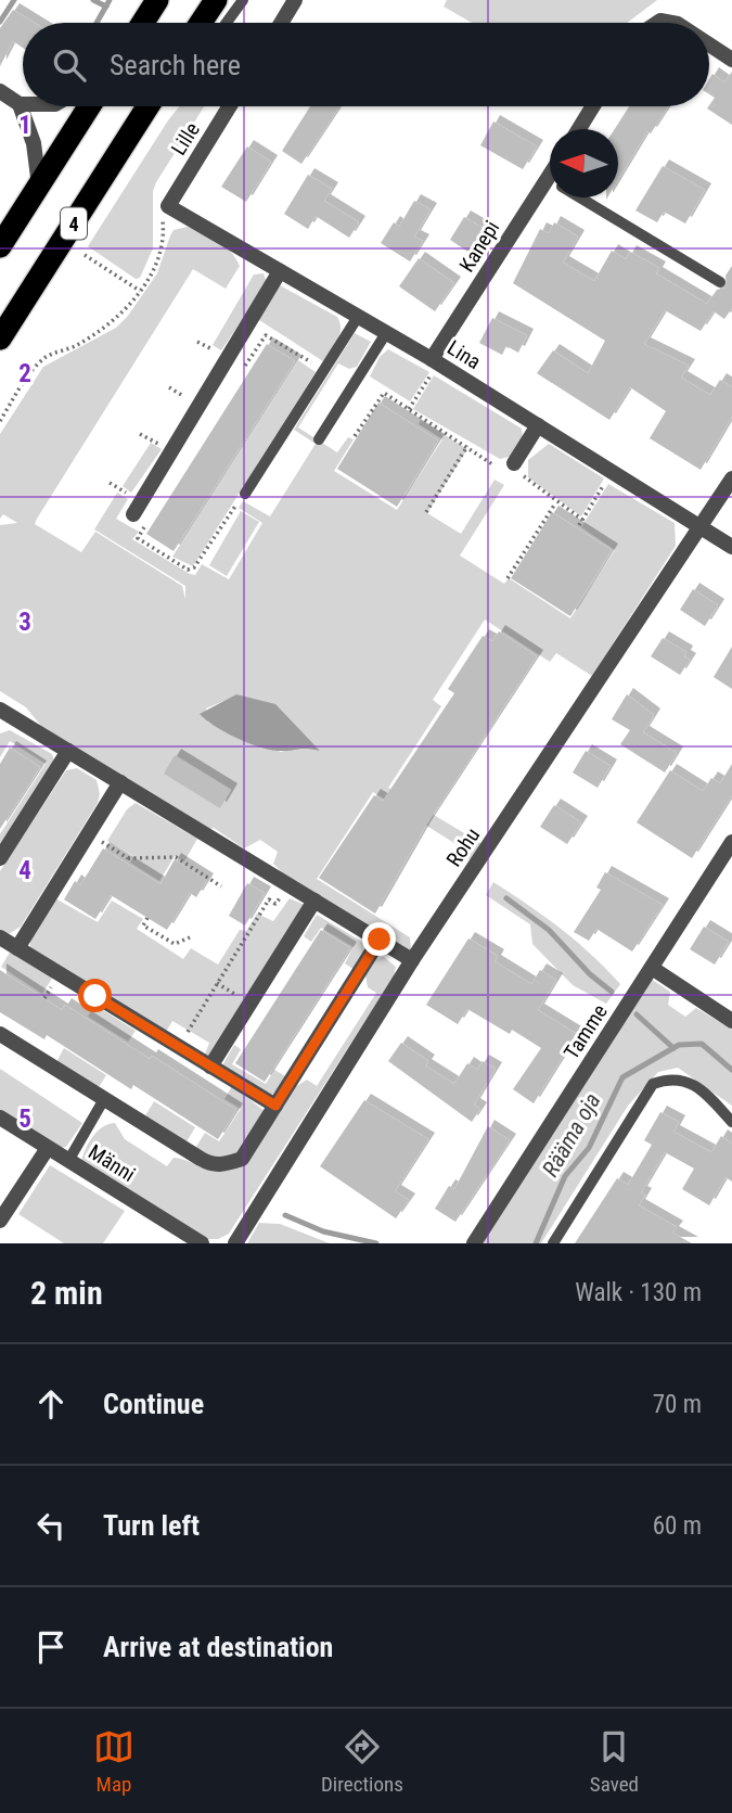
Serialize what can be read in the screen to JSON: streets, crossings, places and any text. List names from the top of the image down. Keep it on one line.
{"streets":{"highway":["4"],"street":["Lille","Kanepi","Lina","Rohu","Tamme","Männi"]},"crossings":[["Lille","Lina"],["Kanepi","Lina"],["Lina","Rohu"]],"water":["Rääma oja"],"north":"left","page":{"search":"Search here","heading":["2 min","Walk · 130 m"],"list":[["Continue","70 m"],["Turn left","60 m"],"Arrive at destination"],"nav":["Map","Directions","Saved"]},"grid":{"rows":["1","2","3","4","5"]}}
